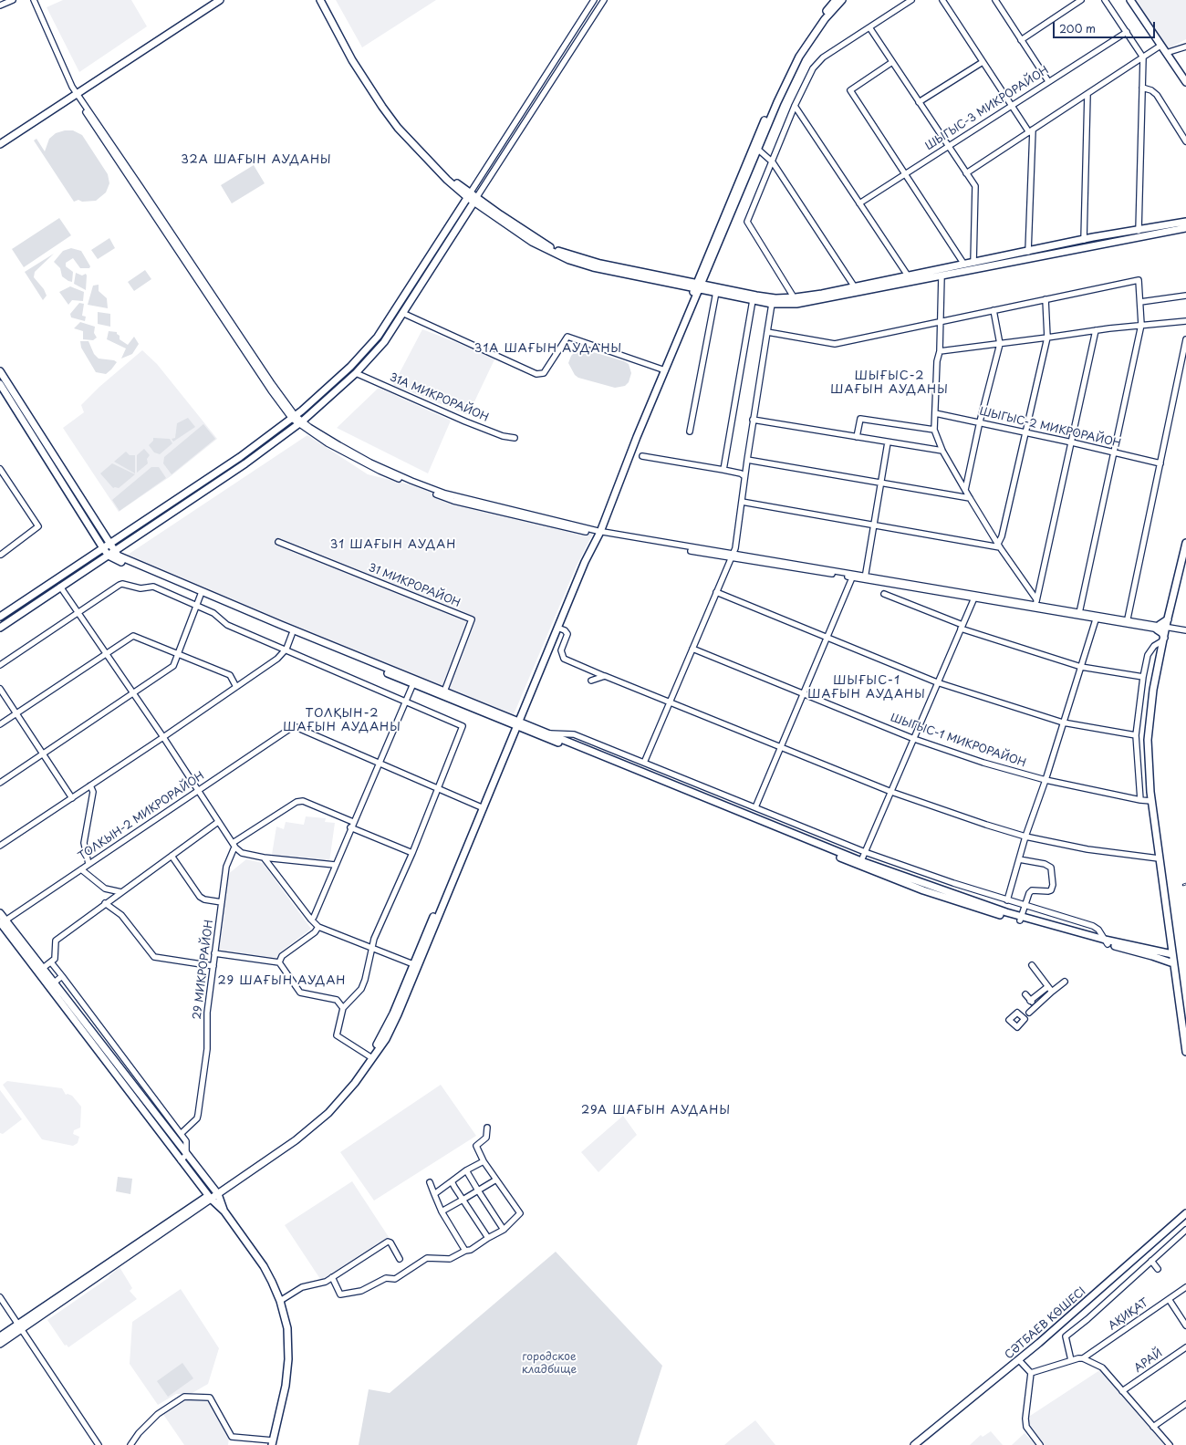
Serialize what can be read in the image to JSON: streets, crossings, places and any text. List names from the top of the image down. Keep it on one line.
{"streets":{"main road":["СӘТБАЕВ КӨШЕСІ"],"street":["ШЫГЫС-3 МИКРОРАЙОН","31А МИКРОРАЙОН","ШЫГЫС-2 МИКРОРАЙОН","31 МИКРОРАЙОН","ШЫГЫС-1 МИКРОРАЙОН","ТОЛКЫН-2 МИКРОРАЙОН","29 МИКРОРАЙОН","АҚИҚАТ","АРАЙ"]},"districts":["32А ШАҒЫН АУДАНЫ","31А ШАҒЫН АУДАНЫ","ШЫҒЫС-2 ШАҒЫН АУДАНЫ","31 ШАҒЫН АУДАН","ШЫҒЫС-1 ШАҒЫН АУДАНЫ","ТОЛҚЫН-2 ШАҒЫН АУДАНЫ","29 ШАҒЫН АУДАН","29А ШАҒЫН АУДАНЫ"],"parks":["городское кладбище"],"scale_bar":"200 m"}
